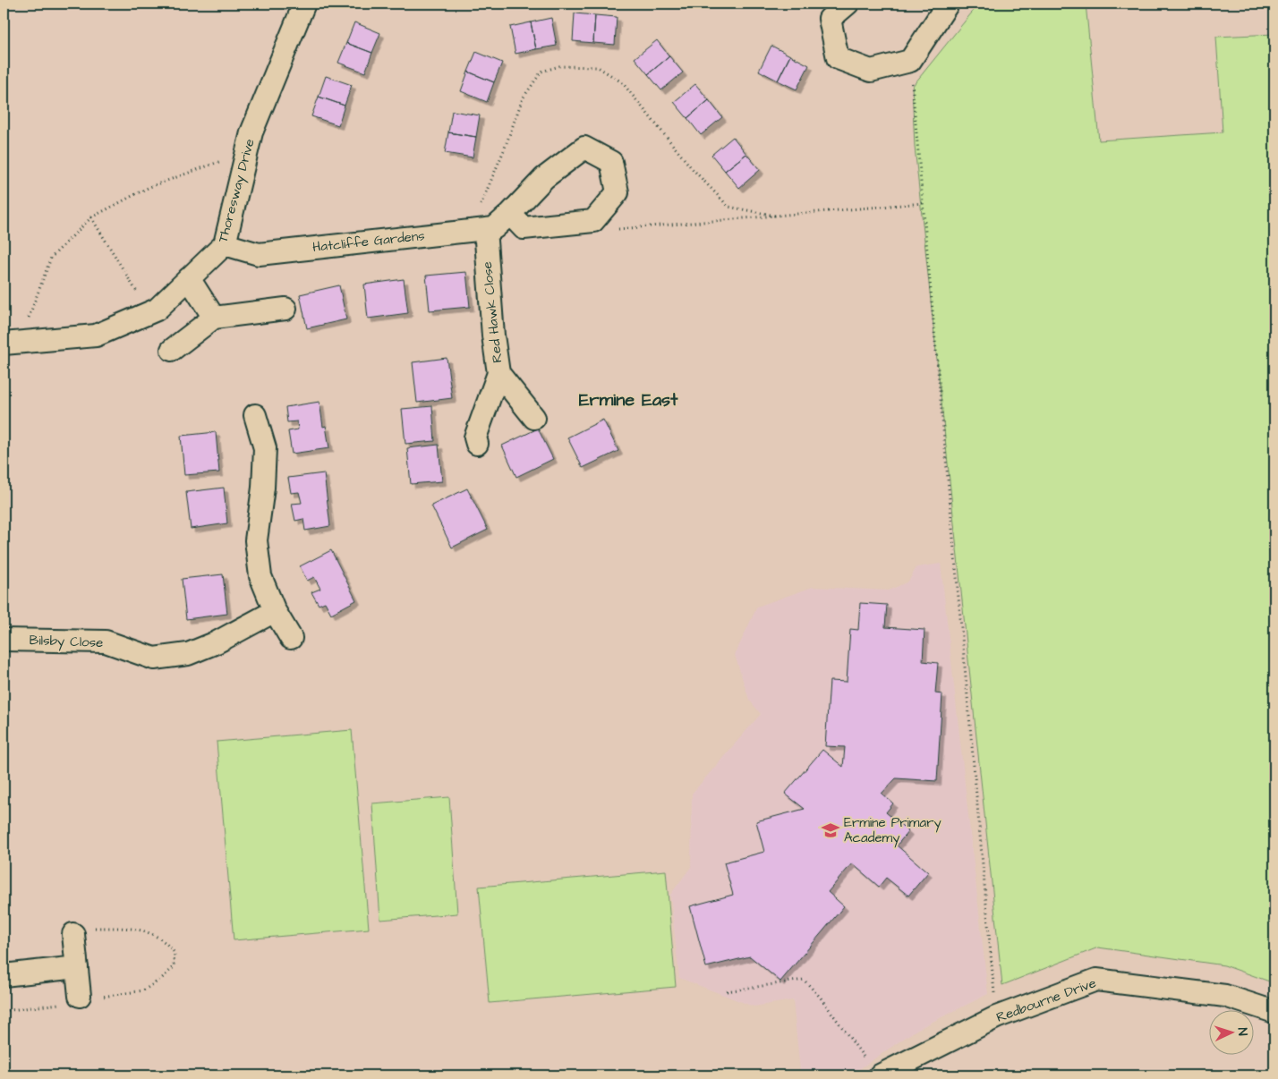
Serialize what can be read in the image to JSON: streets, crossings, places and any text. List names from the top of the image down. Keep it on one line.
{"streets":{"street":["Thoresway Drive","Hatcliffe Gardens","Red Hawk Close","Bilsby Close","Redbourne Drive"]},"crossings":[["Thoresway Drive","Hatcliffe Gardens"],["Hatcliffe Gardens","Red Hawk Close"]],"districts":["Ermine East"],"places":{"school or university":["Ermine Primary Academy"]},"north":"right"}
